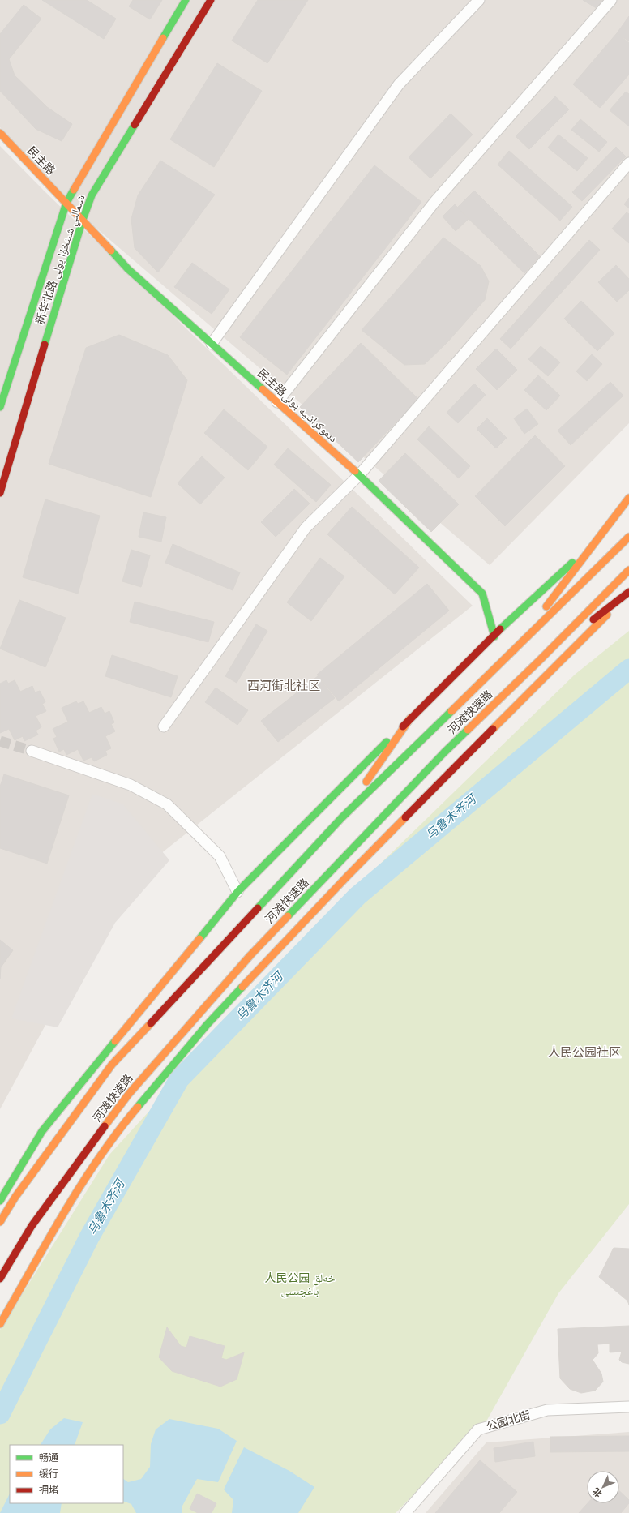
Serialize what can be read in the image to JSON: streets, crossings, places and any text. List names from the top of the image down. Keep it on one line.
{"streets":{"main road":["民主路","新华北路 شىمالىي شىنخۇا يولى","民主路دىموكراتىيە يولى","河滩快速路"],"street":["公园北街"]},"crossings":[["民主路","新华北路 شىمالىي شىنخۇا يولى"],["民主路","民主路دىموكراتىيە يولى"],["新华北路 شىمالىي شىنخۇا يولى","民主路دىموكراتىيە يولى"]],"districts":["西河街北社区","人民公园社区"],"water":["乌鲁木齐河"],"parks":["人民公园 خەلق باغچىسى"],"legend":["畅通","缓行","拥堵"],"north":"bottom left"}
